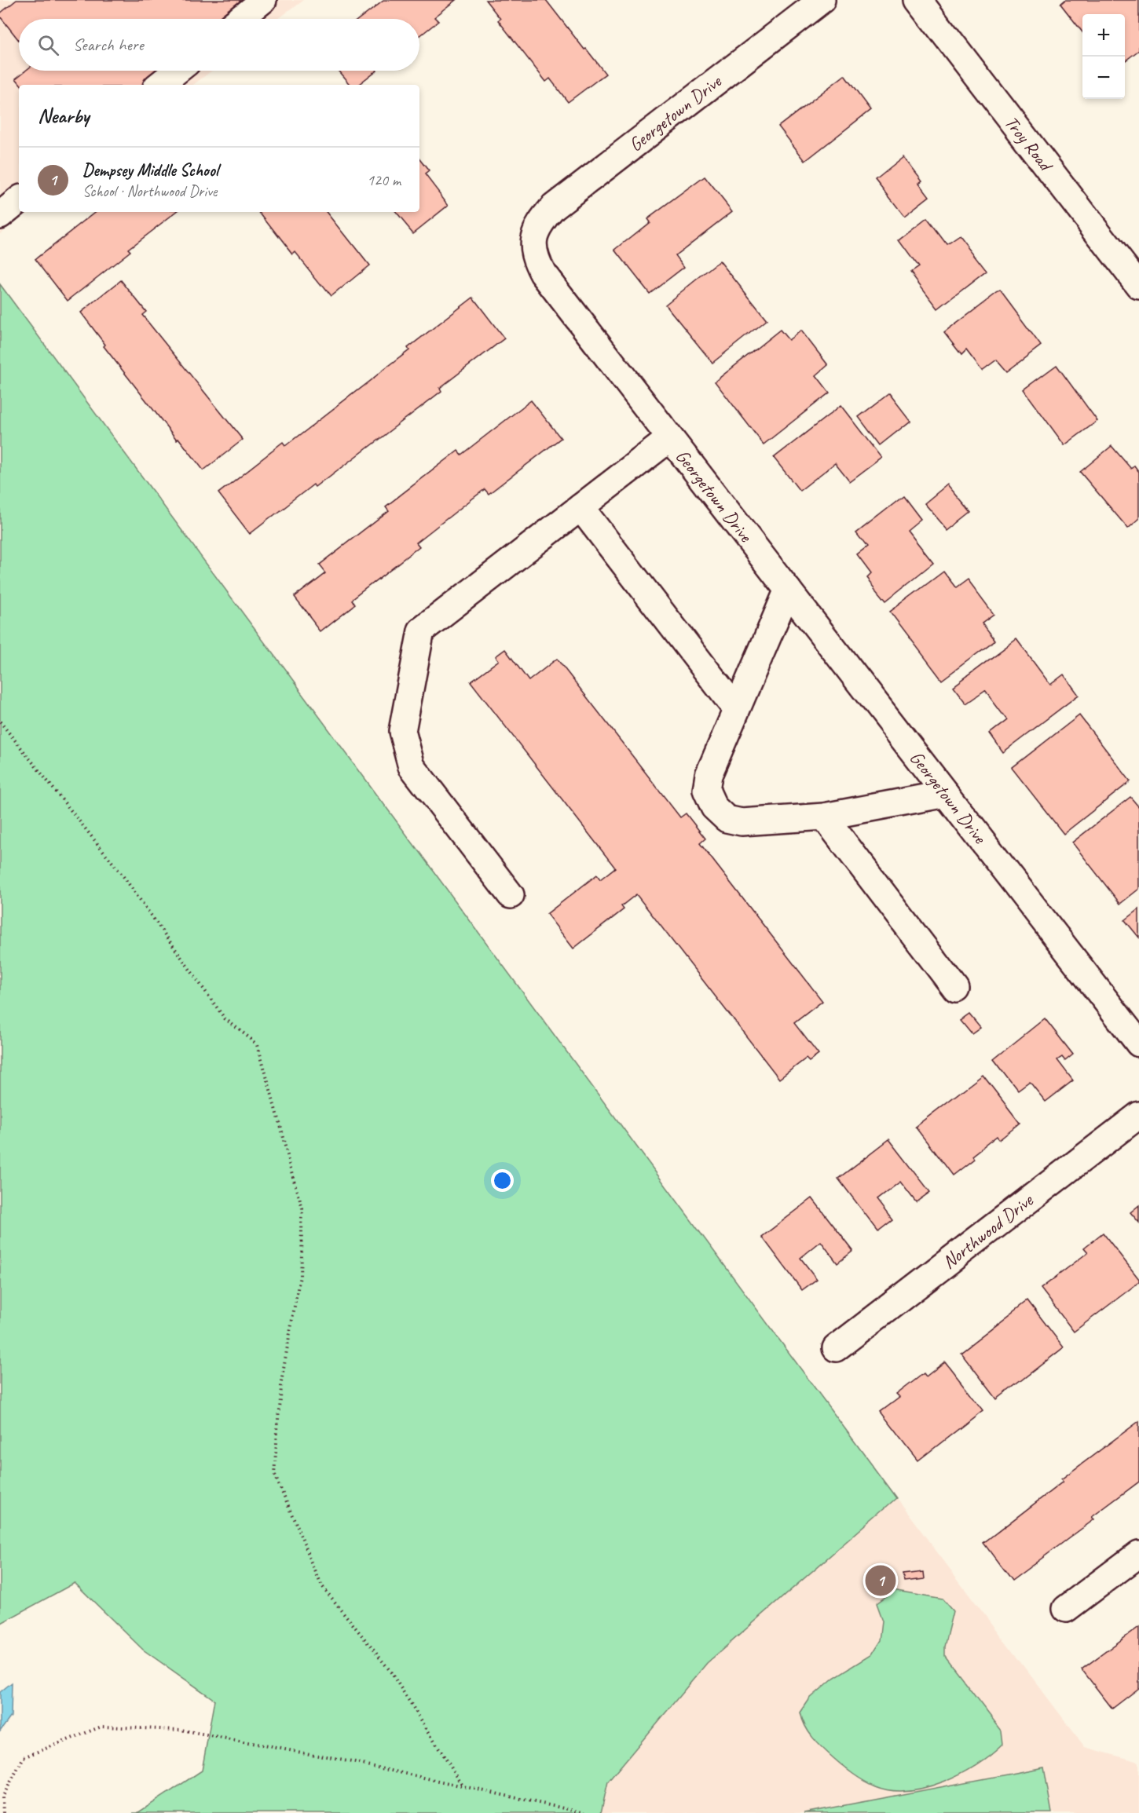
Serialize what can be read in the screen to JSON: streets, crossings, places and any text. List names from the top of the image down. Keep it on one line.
{"streets":{"street":["Georgetown Drive","Troy Road","Northwood Drive"]},"page":{"map_buttons":["+","−"],"search":"Search here","heading":"Nearby","list":[{"mark":"1","name":"Dempsey Middle School","note":"School · Northwood Drive","value":"120 m"}],"pins":"1"}}
